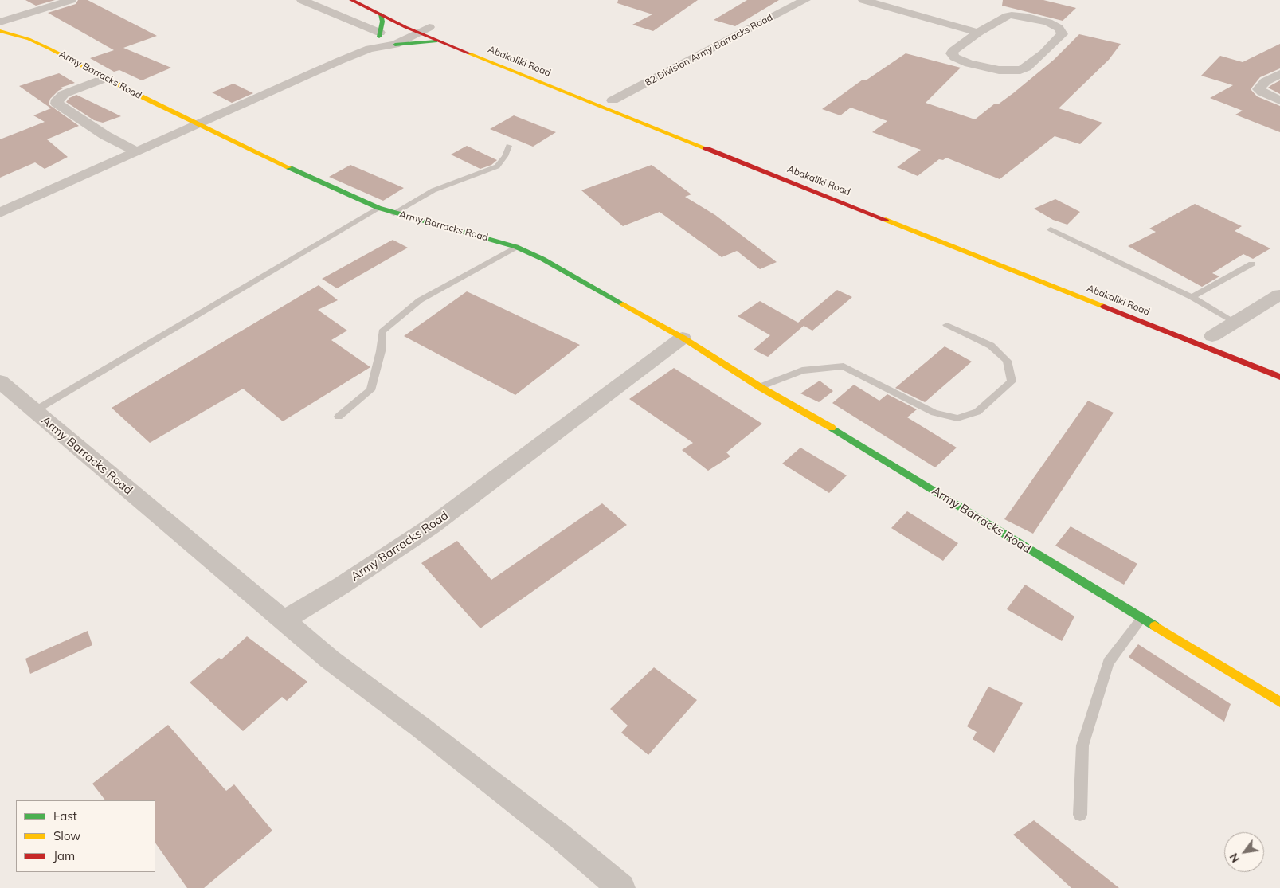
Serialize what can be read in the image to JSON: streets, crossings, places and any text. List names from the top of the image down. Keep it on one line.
{"streets":{"main road":["Abakaliki Road","Army Barracks Road"],"street":["82 Division Army Barracks Road"]},"crossings":[["82 Division Army Barracks Road","Abakaliki Road"]],"legend":["Fast","Slow","Jam"],"north":"bottom left"}
